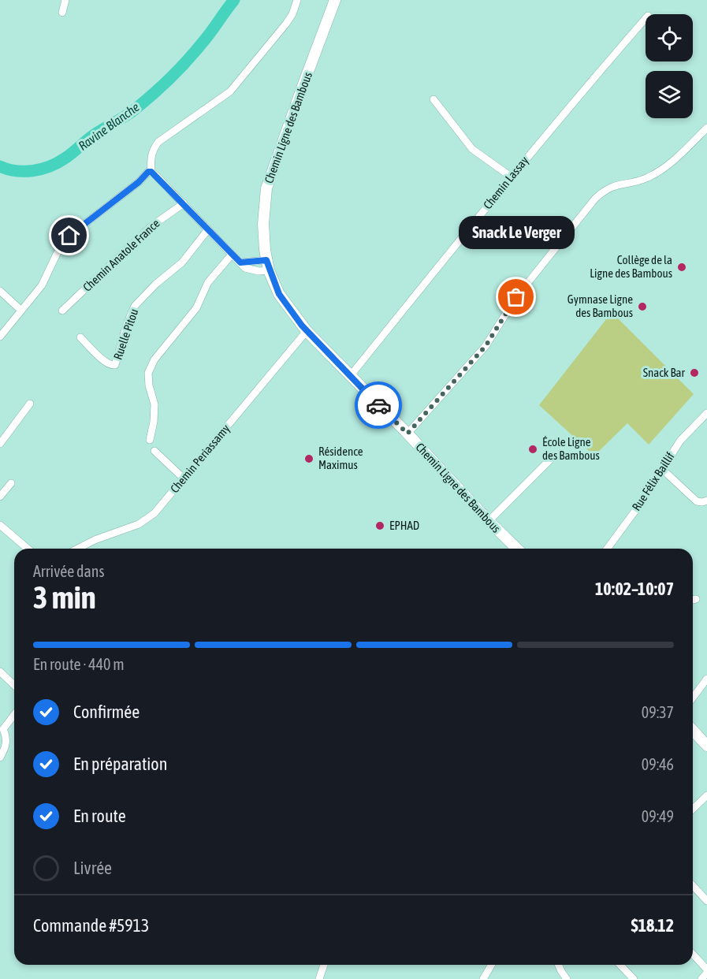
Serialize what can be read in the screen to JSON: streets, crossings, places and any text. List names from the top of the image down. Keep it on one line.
{"streets":{"main road":["Chemin Ligne des Bambous"],"street":["Chemin Lassay","Chemin Anatole France","Ruelle Pitou","Chemin Periassamy","Rue Félix Baillif"]},"crossings":[["Chemin Ligne des Bambous","Chemin Lassay"],["Chemin Ligne des Bambous","Chemin Periassamy"]],"water":["Ravine Blanche"],"places":["Collège de la Ligne des Bambous","Snack Le Verger","Gymnase Ligne des Bambous","Snack Bar","École Ligne des Bambous","Résidence Maximus","EPHAD"],"page":{"bubble":"Snack Le Verger","heading":["3 min","Arrivée dans","10:02–10:07"],"panel":["Commande #5913","$18.12"],"bar":"En route · 440 m","list":[["Confirmée","09:37"],["En préparation","09:46"],["En route","09:49"],"Livrée"]}}
